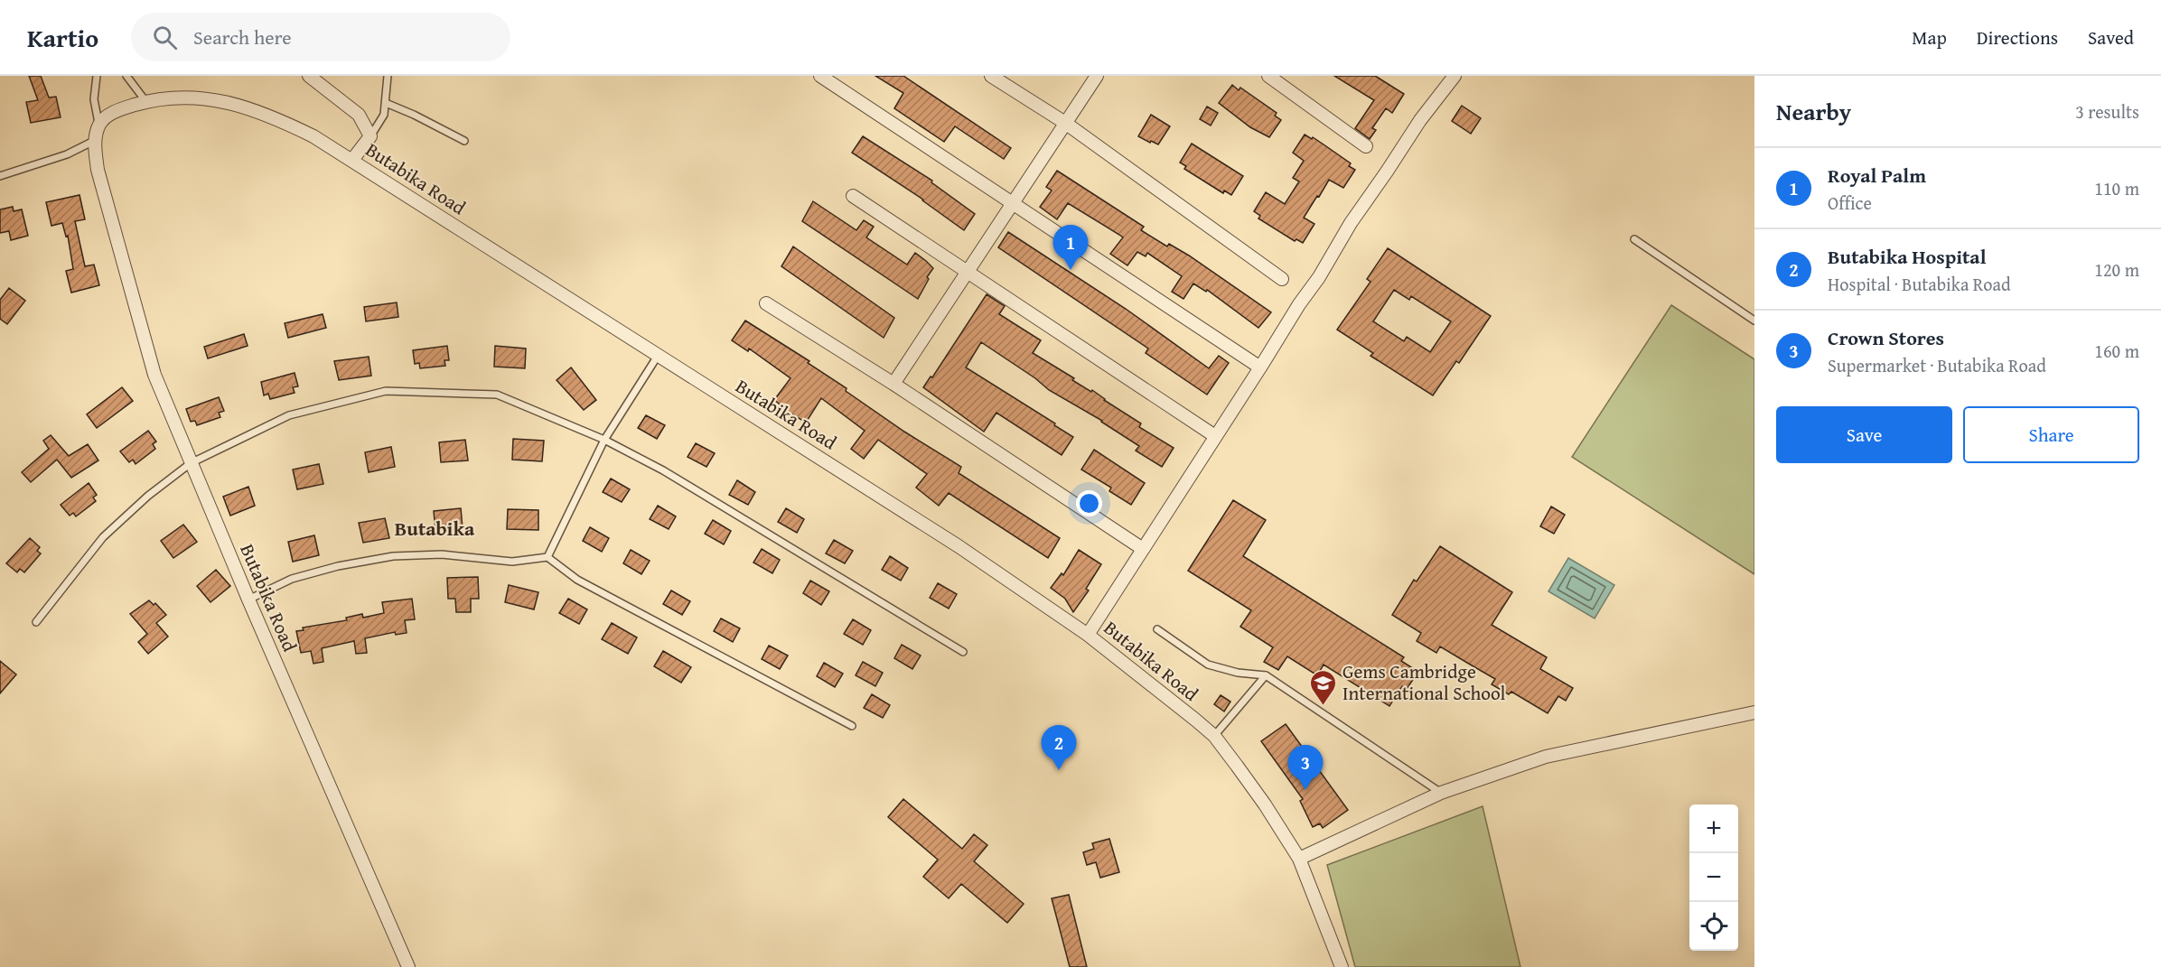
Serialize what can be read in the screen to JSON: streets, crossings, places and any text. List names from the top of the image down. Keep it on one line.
{"streets":{"street":["Butabika Road"]},"districts":["Butabika"],"places":{"school or university":["Gems Cambridge International School"]},"page":{"header":"Kartio","search":"Search here","nav":["Map","Directions","Saved"],"heading":["Nearby","3 results"],"list":[{"mark":"1","name":"Royal Palm","note":"Office","value":"110 m"},{"mark":"2","name":"Butabika Hospital","note":"Hospital · Butabika Road","value":"120 m"},{"mark":"3","name":"Crown Stores","note":"Supermarket · Butabika Road","value":"160 m"}],"pins":["1","2","3"],"buttons":["Save","Share"],"map_buttons":["+","−"]}}
